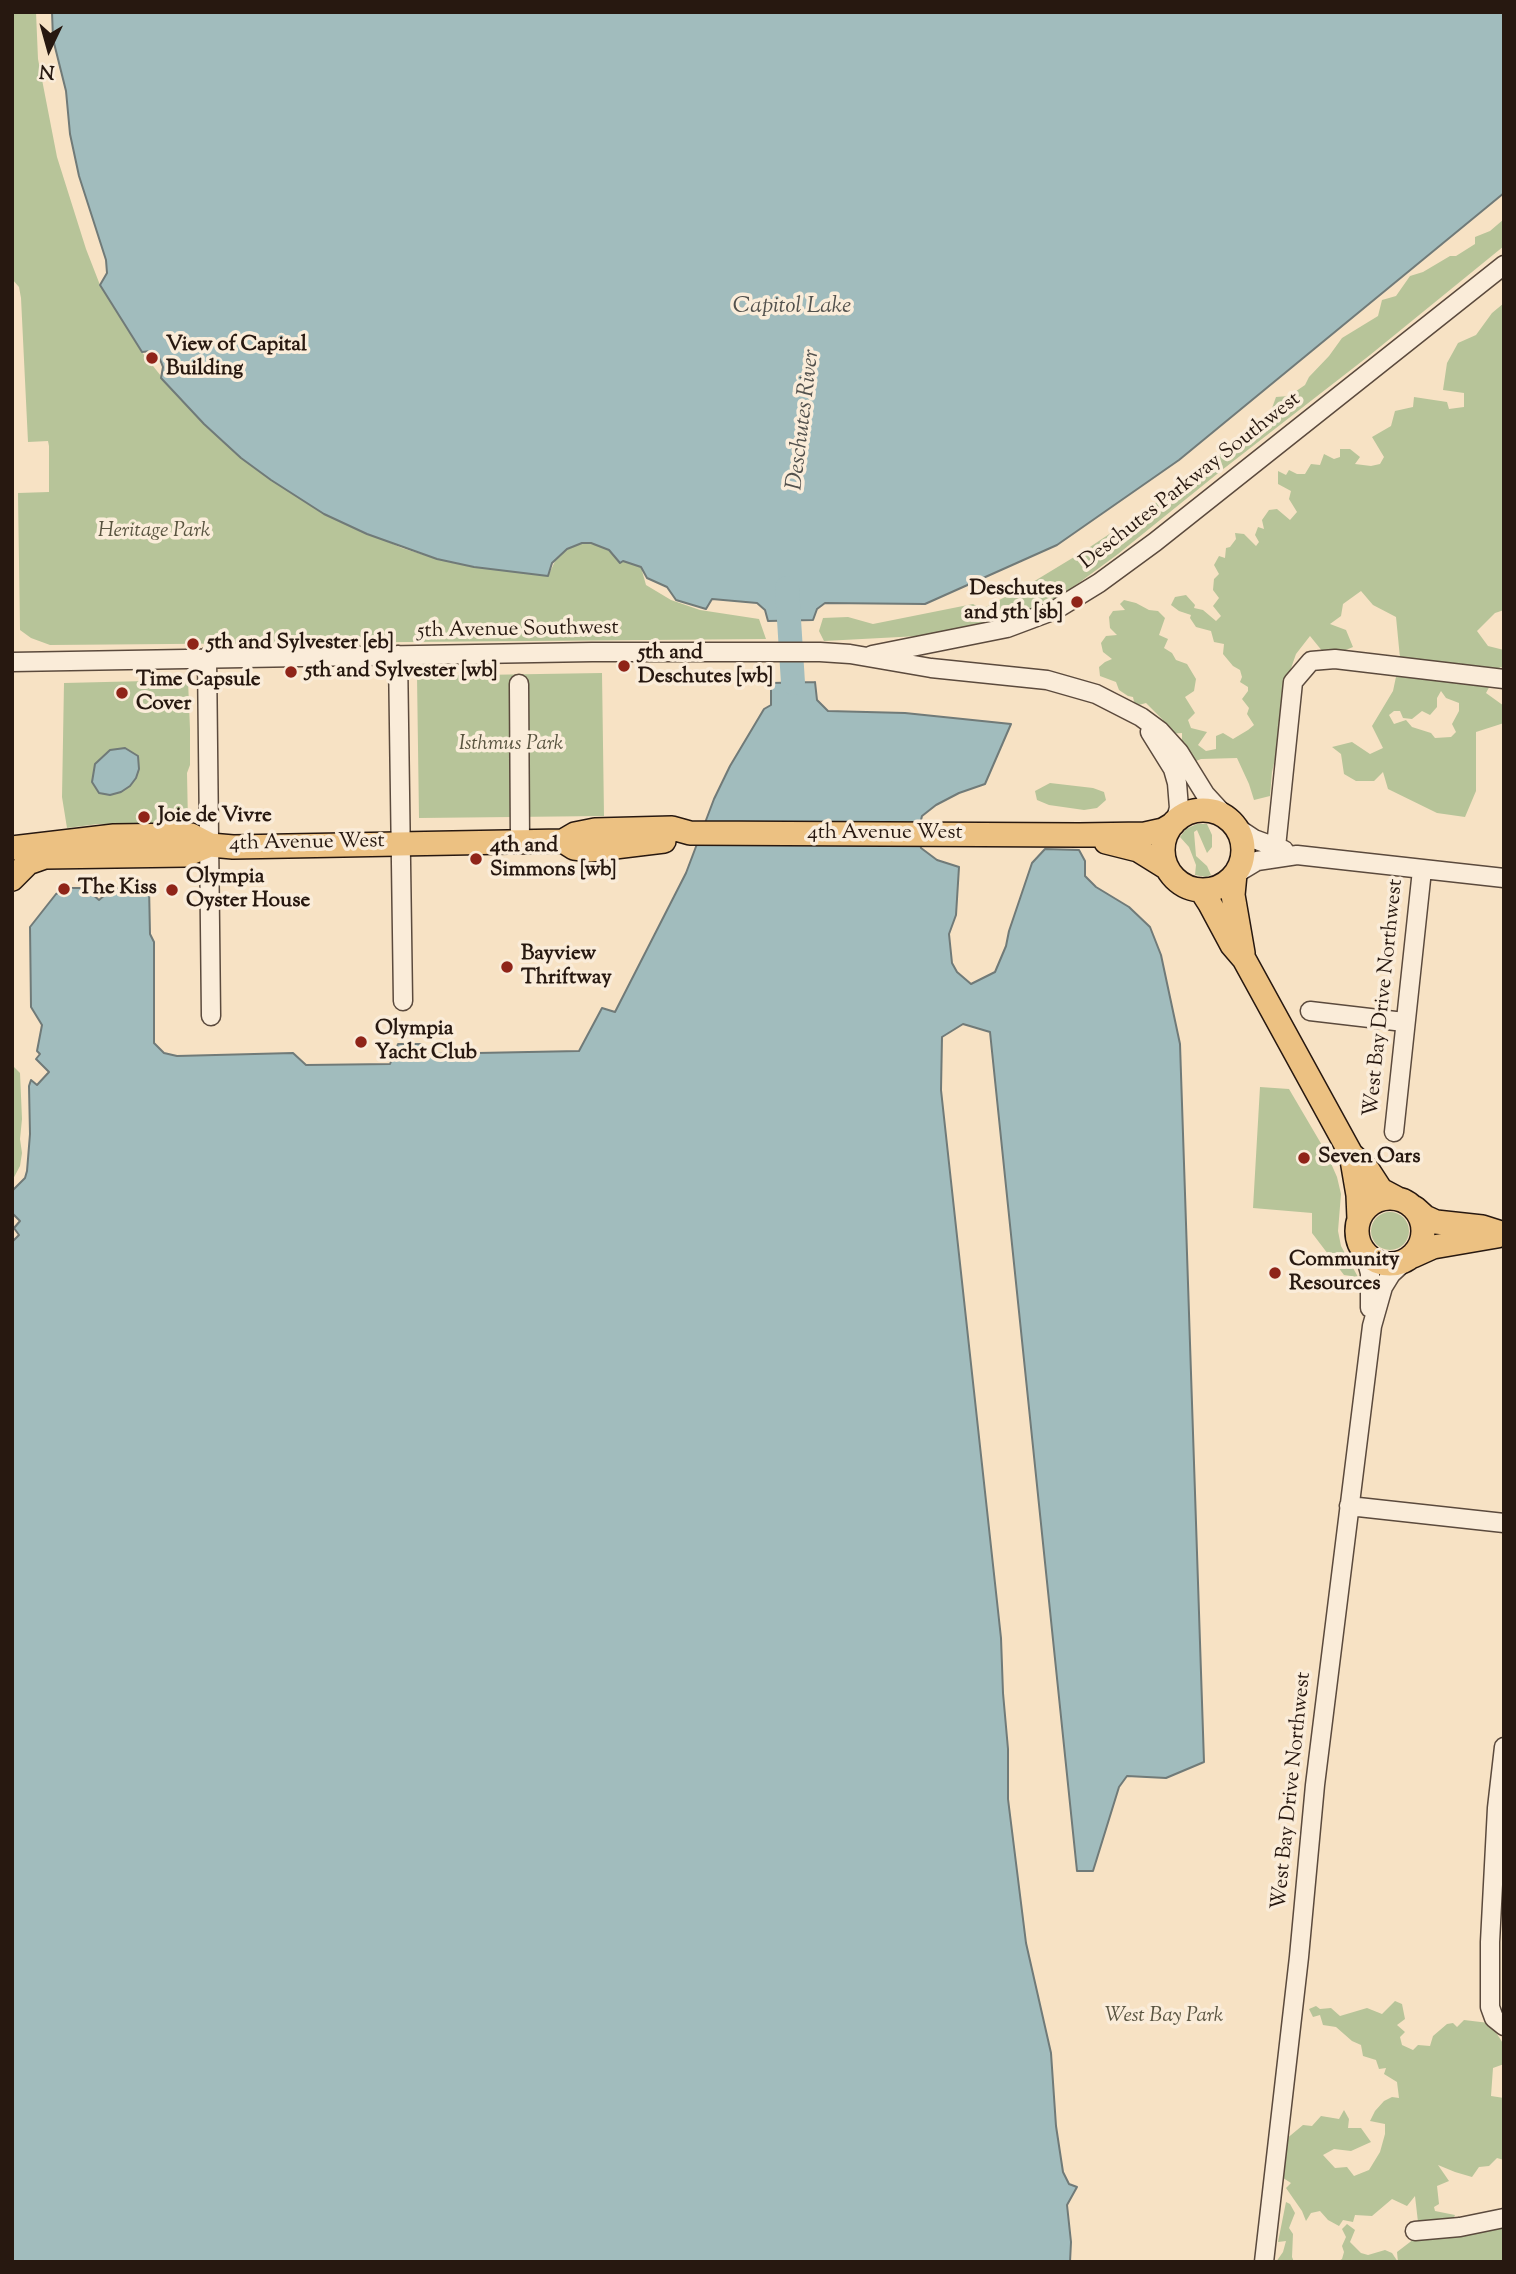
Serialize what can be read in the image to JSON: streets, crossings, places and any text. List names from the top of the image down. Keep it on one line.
{"streets":{"main road":["4th Avenue West"],"street":["Deschutes Parkway Southwest","5th Avenue Southwest","West Bay Drive Northwest"]},"crossings":[["Deschutes Parkway Southwest","5th Avenue Southwest"]],"water":["Capitol Lake","Deschutes River"],"parks":["Heritage Park","Isthmus Park","West Bay Park"],"places":["View of Capital Building","Deschutes and 5th [sb]","5th and Sylvester [eb]","5th and Deschutes [wb]","5th and Sylvester [wb]","Time Capsule Cover","Joie de Vivre","4th and Simmons [wb]","The Kiss","Olympia Oyster House","Bayview Thriftway","Olympia Yacht Club","Seven Oars","Community Resources"],"north":"bottom"}
